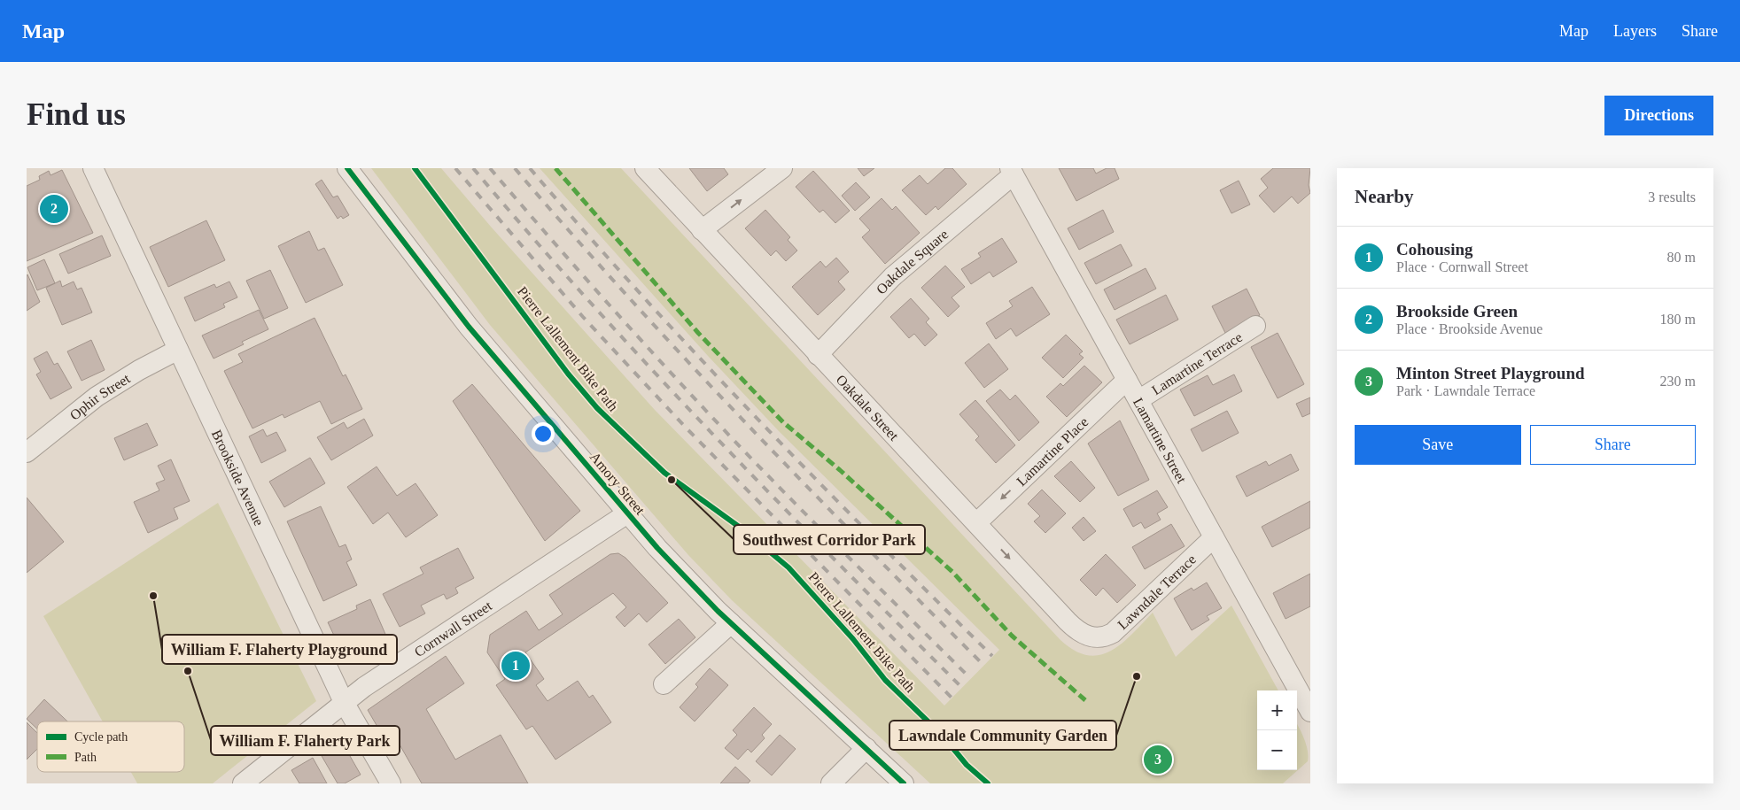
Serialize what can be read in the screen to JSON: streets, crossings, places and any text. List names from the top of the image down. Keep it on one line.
{"streets":{"street":["Oakdale Square","Lamartine Terrace","Ophir Street","Oakdale Street","Lamartine Street","Lamartine Place","Brookside Avenue","Amory Street","Lawndale Terrace","Cornwall Street"],"cycle path":["Pierre Lallement Bike Path"]},"crossings":[["Oakdale Square","Oakdale Street"],["Oakdale Square","Lamartine Street"],["Lamartine Terrace","Lamartine Street"],["Ophir Street","Brookside Avenue"],["Oakdale Street","Lamartine Place"],["Oakdale Street","Lawndale Terrace"],["Lamartine Street","Lamartine Place"],["Lamartine Street","Lawndale Terrace"],["Brookside Avenue","Cornwall Street"],["Amory Street","Cornwall Street"]],"one_way":["Lamartine Place"],"places":["Southwest Corridor Park","William F. Flaherty Playground","William F. Flaherty Park","Lawndale Community Garden"],"legend":["Cycle path","Path"],"page":{"header":"Map","nav":["Map","Layers","Share"],"buttons":["Directions",["Save","Share"]],"title":"Find us","heading":["Nearby","3 results"],"pins":["2","1","3"],"list":[{"mark":"1","name":"Cohousing","note":"Place · Cornwall Street","value":"80 m"},{"mark":"2","name":"Brookside Green","note":"Place · Brookside Avenue","value":"180 m"},{"mark":"3","name":"Minton Street Playground","note":"Park · Lawndale Terrace","value":"230 m"}],"map_buttons":["+","−"]}}
